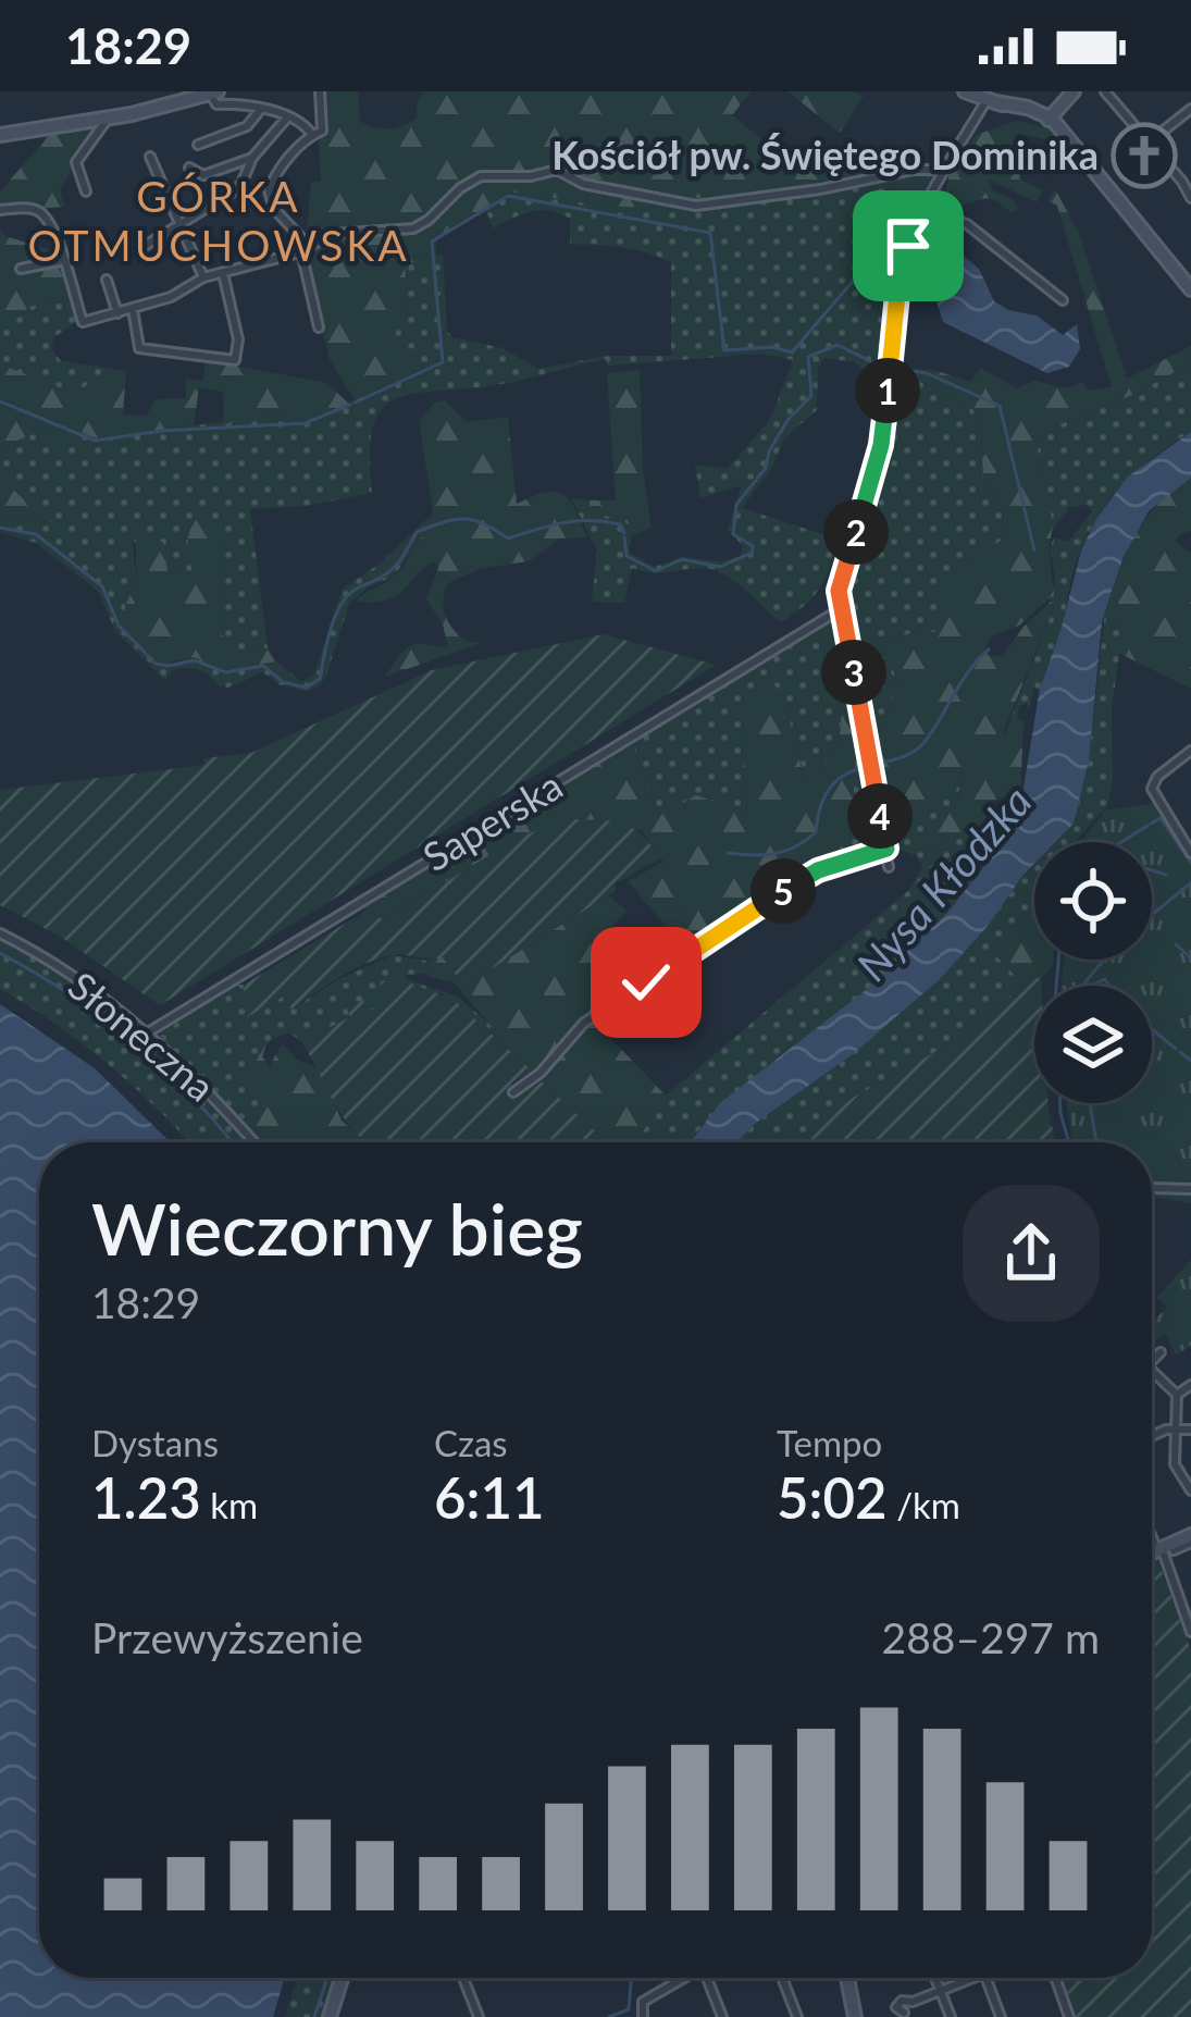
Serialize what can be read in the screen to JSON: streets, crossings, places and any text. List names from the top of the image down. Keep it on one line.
{"streets":{"street":["Saperska","Słoneczna"]},"crossings":[["Saperska","Słoneczna"]],"districts":["GÓRKA OTMUCHOWSKA"],"water":["Nysa Kłodzka"],"places":{"church":["Kościół pw. Świętego Dominika"]},"page":{"status":"18:29","pins":["1","2","3","4","5"],"heading":["Wieczorny bieg","18:29"],"stats":[["Dystans","1.23 km"],["Czas","6:11"],["Tempo","5:02 /km"]],"chart":["Przewyższenie","288–297 m"]}}
